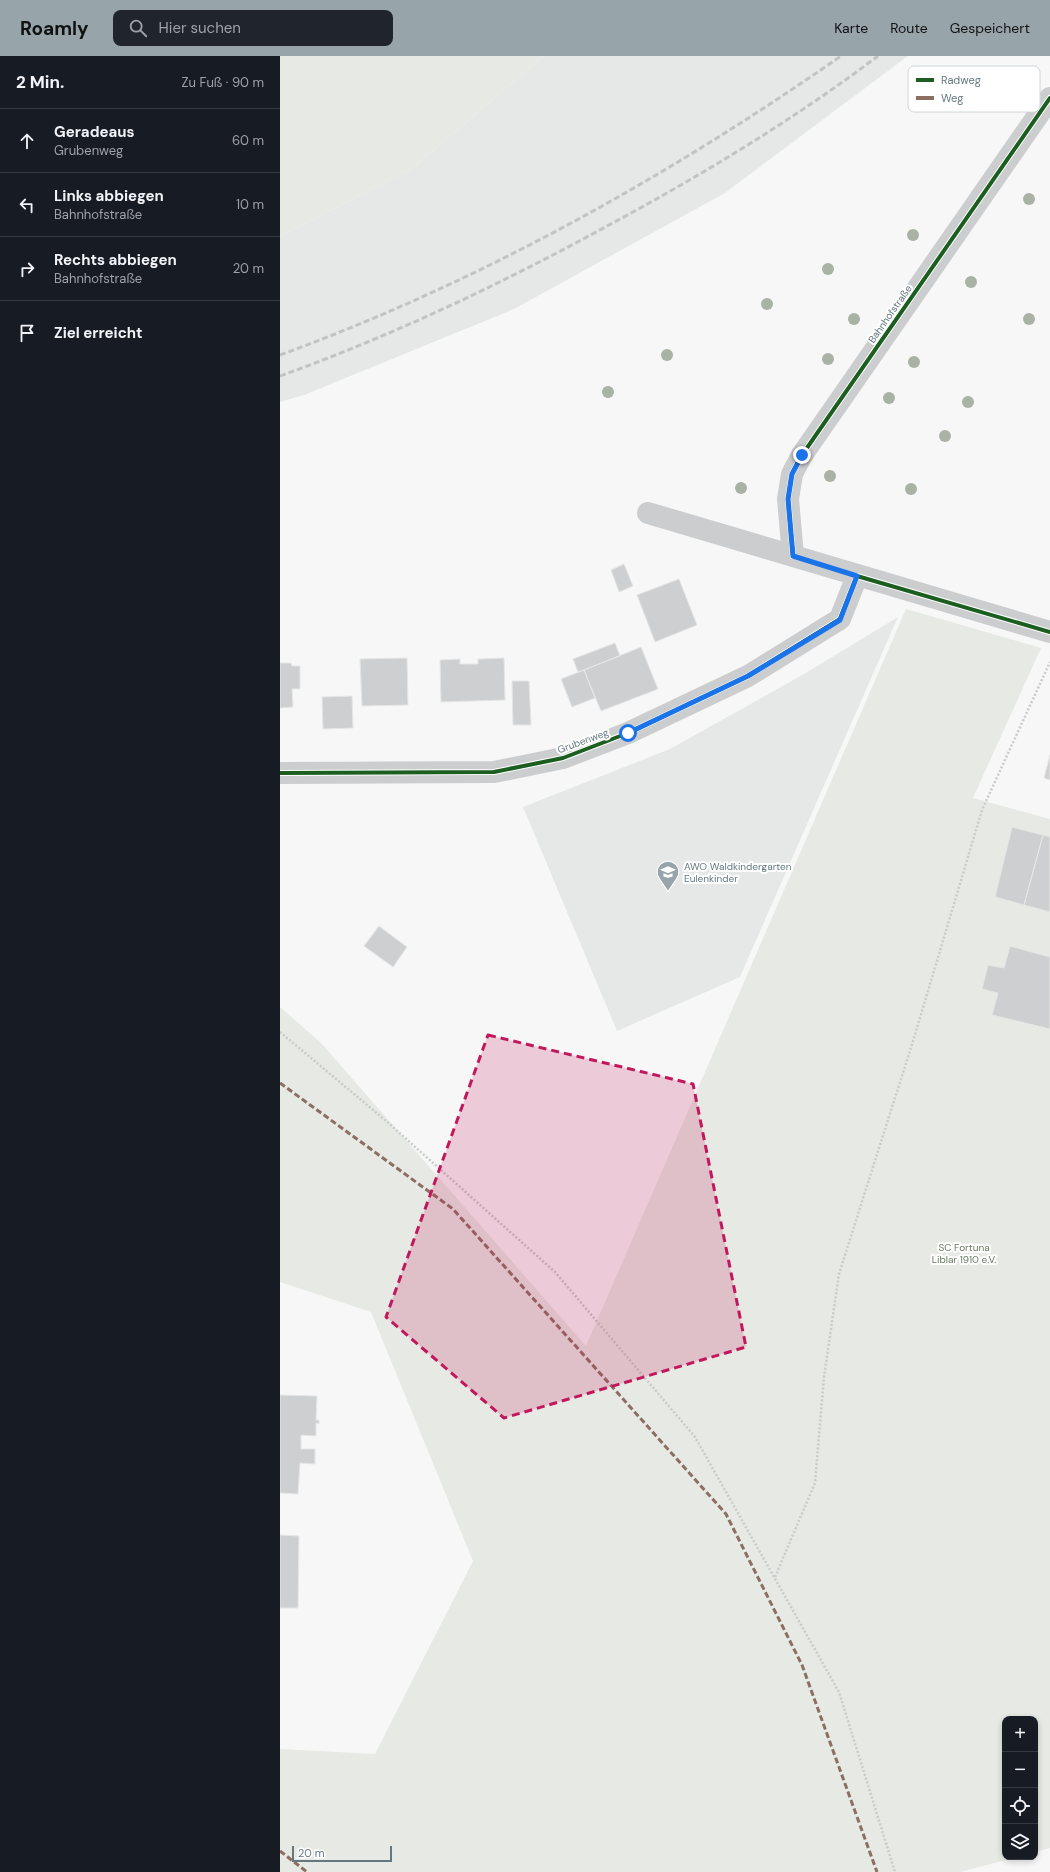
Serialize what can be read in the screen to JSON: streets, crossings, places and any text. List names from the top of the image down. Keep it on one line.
{"streets":{"street":["Bahnhofstraße","Grubenweg"]},"parks":["SC Fortuna Liblar 1910 e.V."],"places":{"school or university":["AWO Waldkindergarten Eulenkinder"]},"legend":["Radweg","Weg"],"scale_bar":"20 m","page":{"header":"Roamly","search":"Hier suchen","nav":["Karte","Route","Gespeichert"],"heading":["2 Min.","Zu Fuß · 90 m"],"list":[["Geradeaus","Grubenweg","60 m"],["Links abbiegen","Bahnhofstraße","10 m"],["Rechts abbiegen","Bahnhofstraße","20 m"],"Ziel erreicht"],"map_buttons":["+","−"],"scale":"20 m"}}
